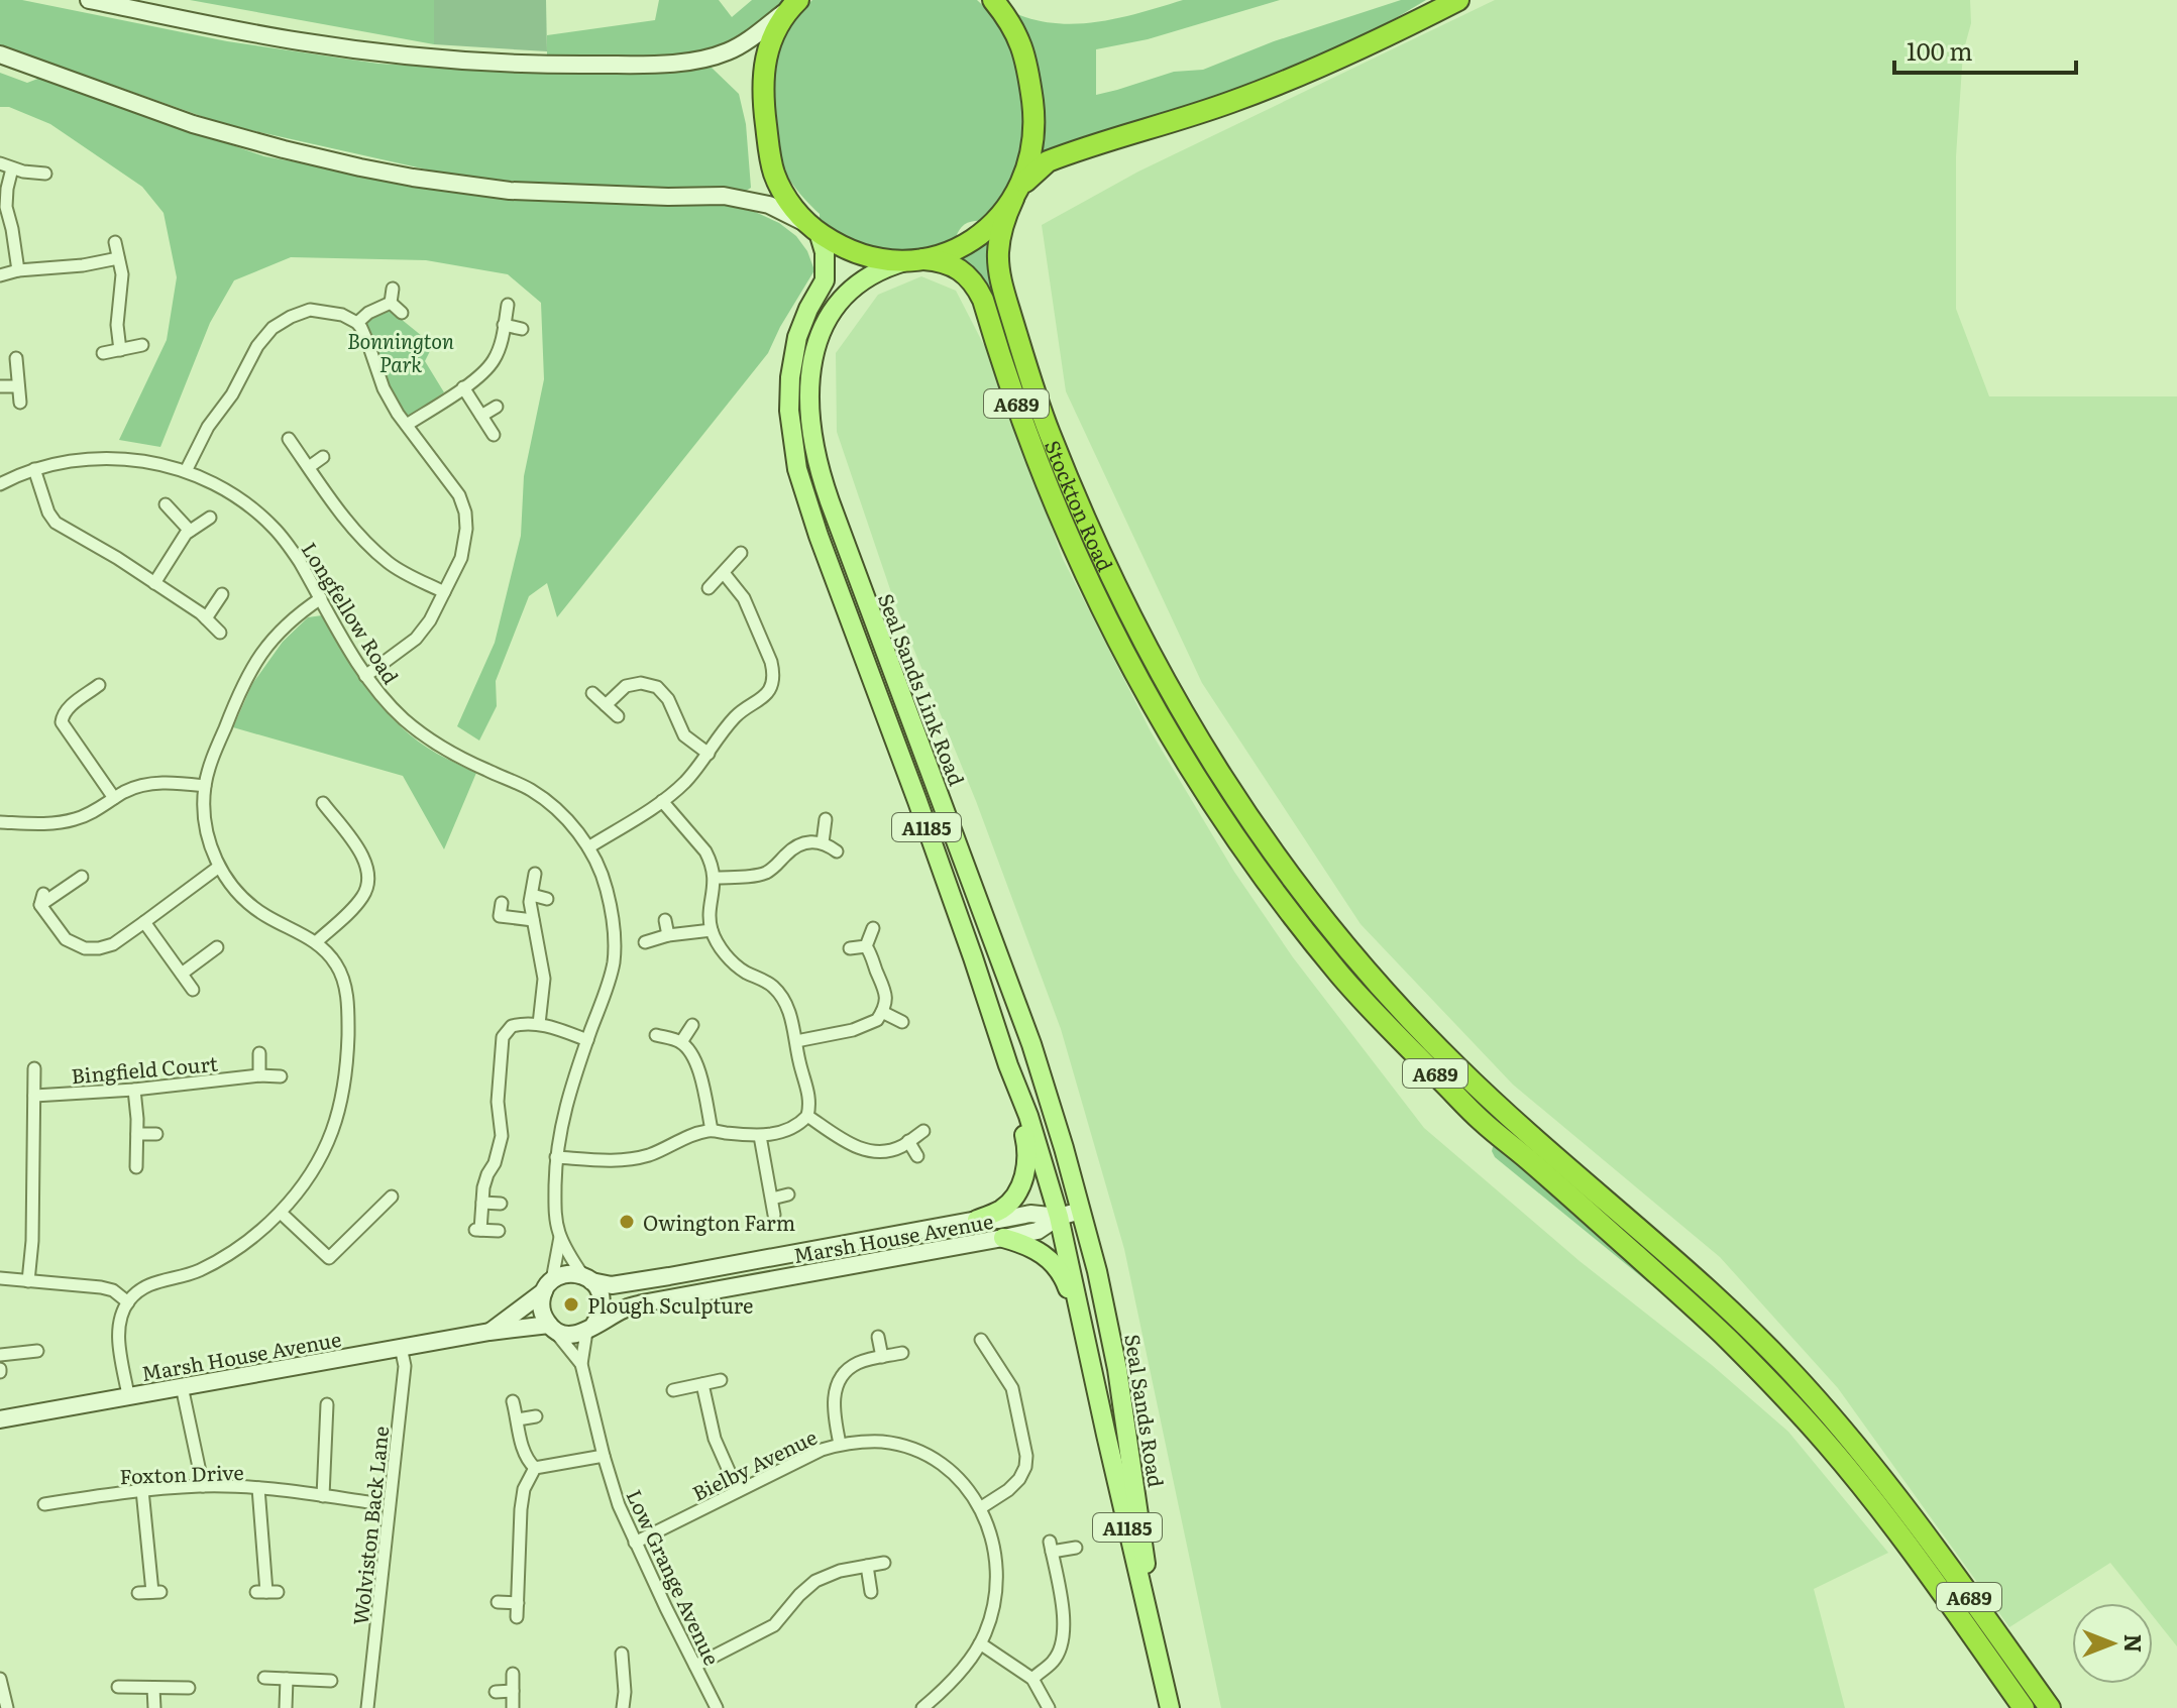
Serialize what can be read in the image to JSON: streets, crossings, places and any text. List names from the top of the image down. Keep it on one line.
{"streets":{"highway":["A689","Stockton Road"],"main road":["Seal Sands Link Road","A1185","Seal Sands Road"],"street":["Longfellow Road","Bingfield Court","Marsh House Avenue","Bielby Avenue","Foxton Drive","Wolviston Back Lane","Low Grange Avenue"]},"crossings":[["A689","Stockton Road"],["A689","Seal Sands Link Road"],["A689","A1185"],["Stockton Road","Seal Sands Link Road"],["Longfellow Road","Marsh House Avenue"],["Longfellow Road","Low Grange Avenue"],["Seal Sands Link Road","Marsh House Avenue"],["Seal Sands Link Road","Seal Sands Road"],["A1185","Marsh House Avenue"],["A1185","Seal Sands Road"],["Marsh House Avenue","Seal Sands Road"],["Marsh House Avenue","Wolviston Back Lane"],["Marsh House Avenue","Low Grange Avenue"],["Bielby Avenue","Low Grange Avenue"]],"parks":["Bonnington Park"],"places":["Owington Farm","Plough Sculpture"],"scale_bar":"100 m","north":"right"}
